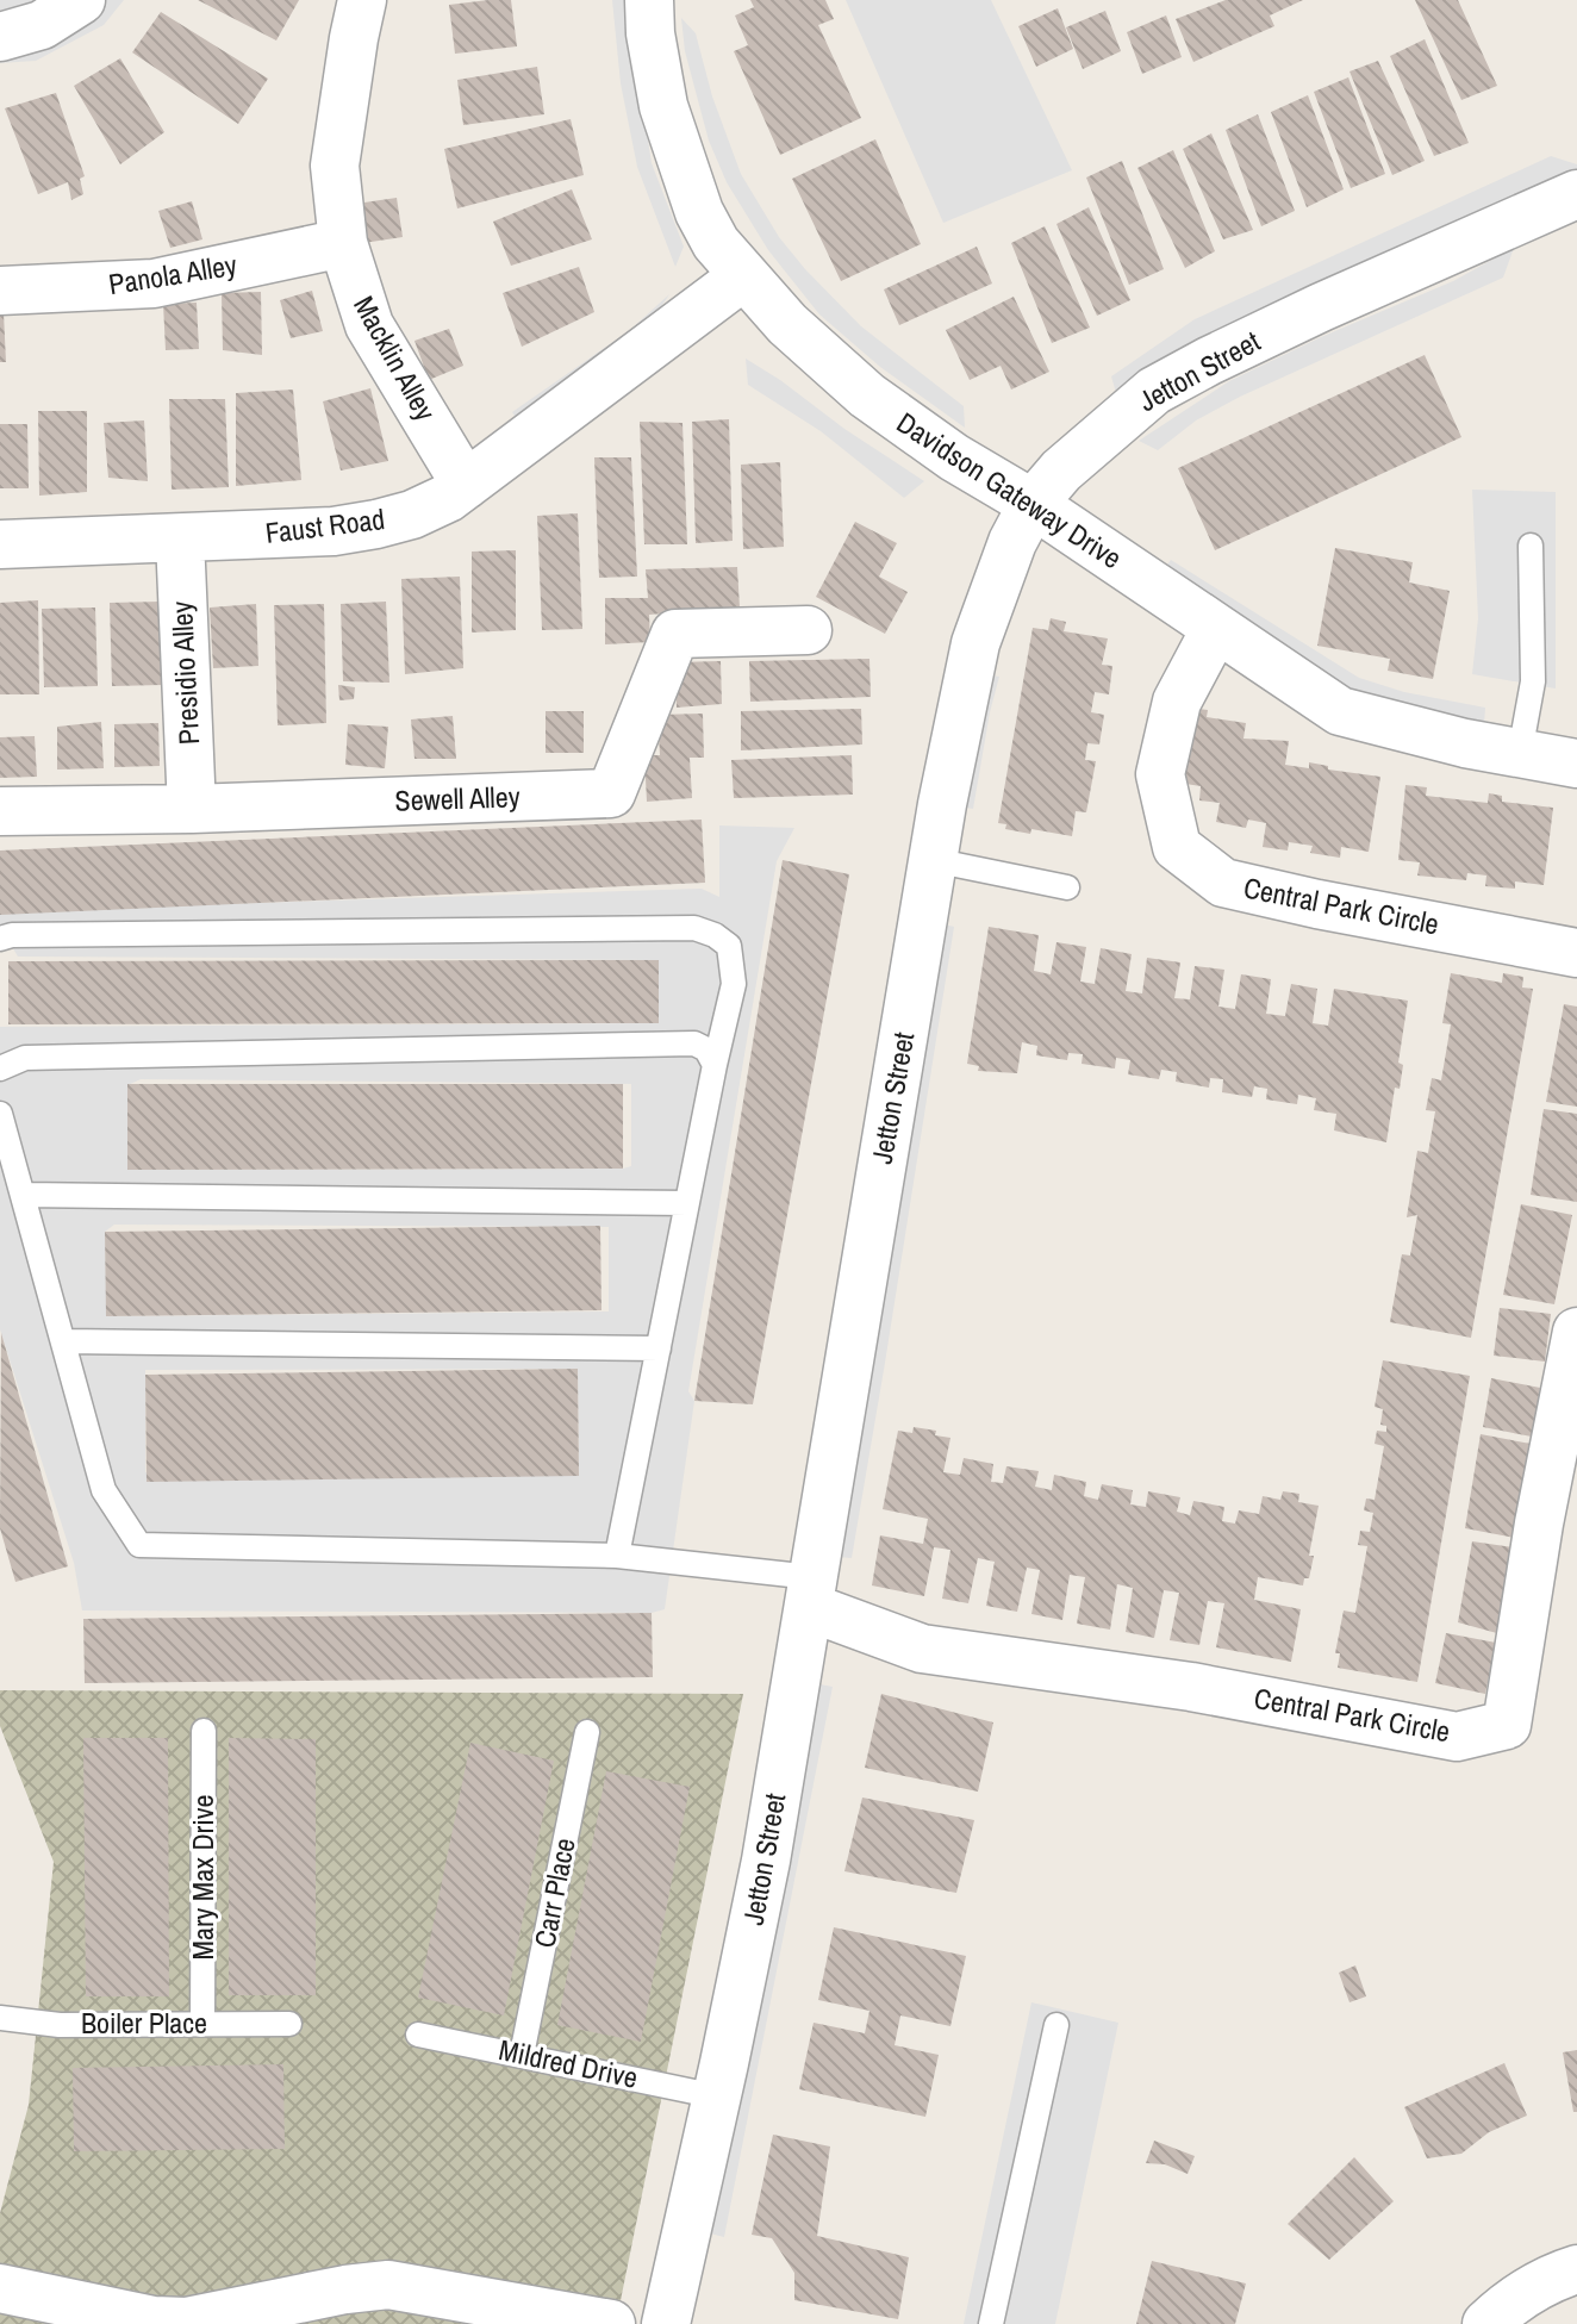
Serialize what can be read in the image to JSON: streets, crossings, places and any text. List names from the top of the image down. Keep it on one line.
{"streets":{"street":["Panola Alley","Macklin Alley","Jetton Street","Davidson Gateway Drive","Faust Road","Presidio Alley","Sewell Alley","Central Park Circle"],"lane":["Mary Max Drive","Carr Place","Boiler Place","Mildred Drive"]},"crossings":[["Panola Alley","Macklin Alley"],["Macklin Alley","Faust Road"],["Jetton Street","Davidson Gateway Drive"],["Jetton Street","Central Park Circle"],["Jetton Street","Mildred Drive"],["Davidson Gateway Drive","Faust Road"],["Davidson Gateway Drive","Central Park Circle"],["Faust Road","Presidio Alley"],["Presidio Alley","Sewell Alley"],["Mary Max Drive","Boiler Place"],["Carr Place","Mildred Drive"]]}
